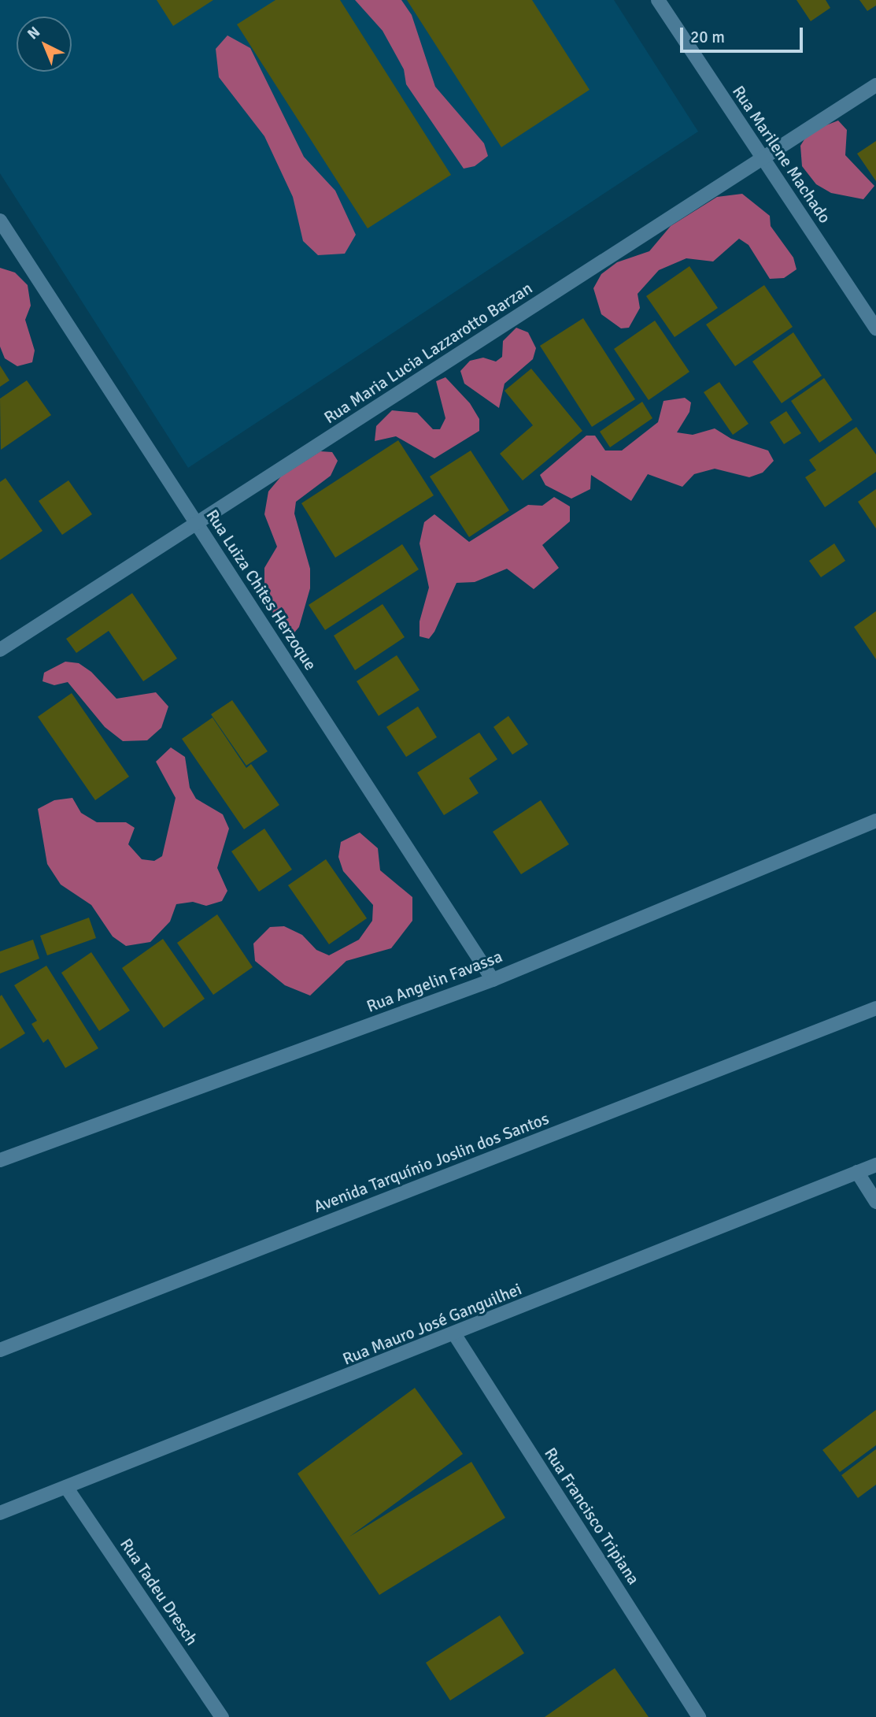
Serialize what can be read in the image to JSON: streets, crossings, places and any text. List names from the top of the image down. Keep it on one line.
{"streets":{"street":["Rua Marilene Machado","Rua Maria Lucia Lazzarotto Barzan","Rua Luiza Chites Herzoque","Rua Angelin Favassa","Avenida Tarquínio Joslin dos Santos","Rua Mauro José Ganguilhei","Rua Francisco Tripiana","Rua Tadeu Dresch"]},"crossings":[["Rua Marilene Machado","Rua Maria Lucia Lazzarotto Barzan"],["Rua Maria Lucia Lazzarotto Barzan","Rua Luiza Chites Herzoque"],["Rua Luiza Chites Herzoque","Rua Angelin Favassa"],["Rua Mauro José Ganguilhei","Rua Francisco Tripiana"],["Rua Mauro José Ganguilhei","Rua Tadeu Dresch"]],"scale_bar":"20 m","north":"top left"}
